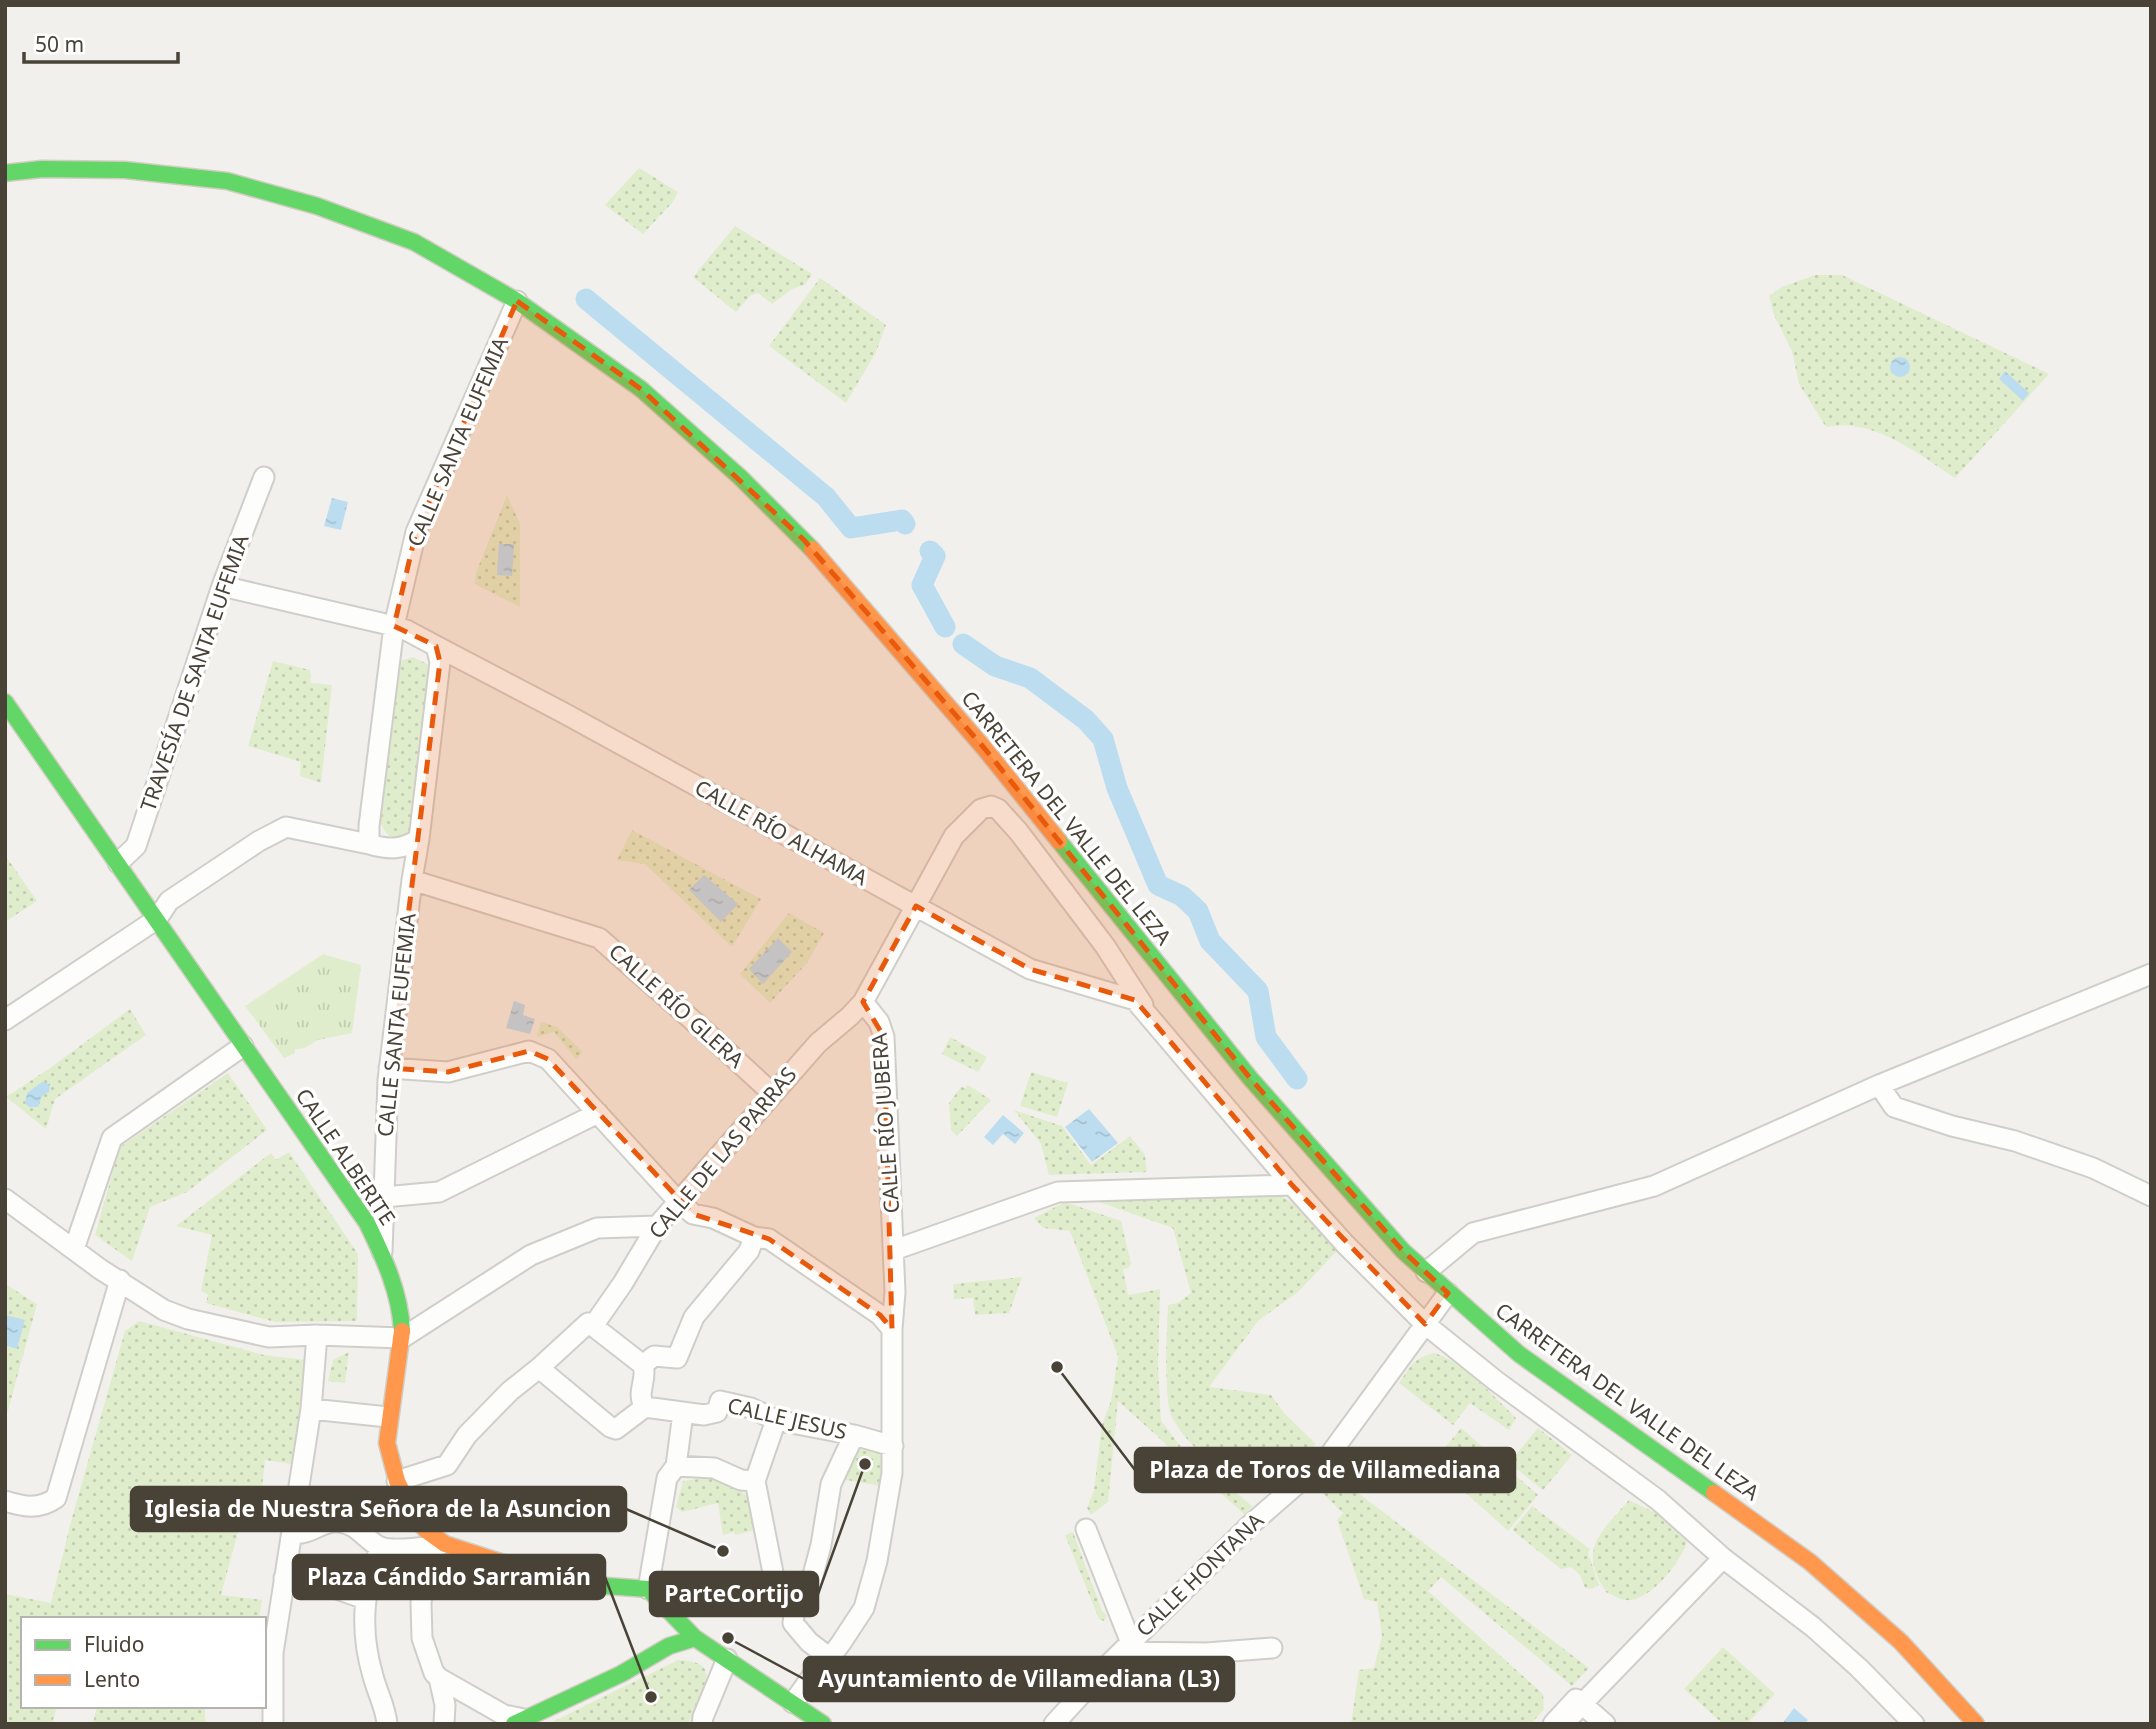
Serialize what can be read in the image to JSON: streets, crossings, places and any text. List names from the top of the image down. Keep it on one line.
{"streets":{"main road":["CARRETERA DEL VALLE DEL LEZA","CALLE ALBERITE"],"street":["CALLE SANTA EUFEMIA","TRAVESÍA DE SANTA EUFEMIA","CALLE RÍO ALHAMA","CALLE RÍO GLERA","CALLE RÍO JUBERA","CALLE DE LAS PARRAS","CALLE JESUS","CALLE HONTANA"]},"crossings":[["CALLE SANTA EUFEMIA","CARRETERA DEL VALLE DEL LEZA"],["CALLE SANTA EUFEMIA","CALLE RÍO ALHAMA"],["CALLE SANTA EUFEMIA","CALLE RÍO GLERA"],["CALLE SANTA EUFEMIA","CALLE ALBERITE"],["TRAVESÍA DE SANTA EUFEMIA","CALLE ALBERITE"],["CARRETERA DEL VALLE DEL LEZA","CALLE HONTANA"],["CALLE RÍO ALHAMA","CALLE DE LAS PARRAS"],["CALLE RÍO GLERA","CALLE DE LAS PARRAS"],["CALLE RÍO JUBERA","CALLE DE LAS PARRAS"],["CALLE RÍO JUBERA","CALLE JESUS"],["CALLE DE LAS PARRAS","CALLE ALBERITE"]],"places":["Plaza de Toros de Villamediana","ParteCortijo","Iglesia de Nuestra Señora de la Asuncion","Ayuntamiento de Villamediana (L3)","Plaza Cándido Sarramián"],"legend":["Fluido","Lento"],"scale_bar":"50 m"}
